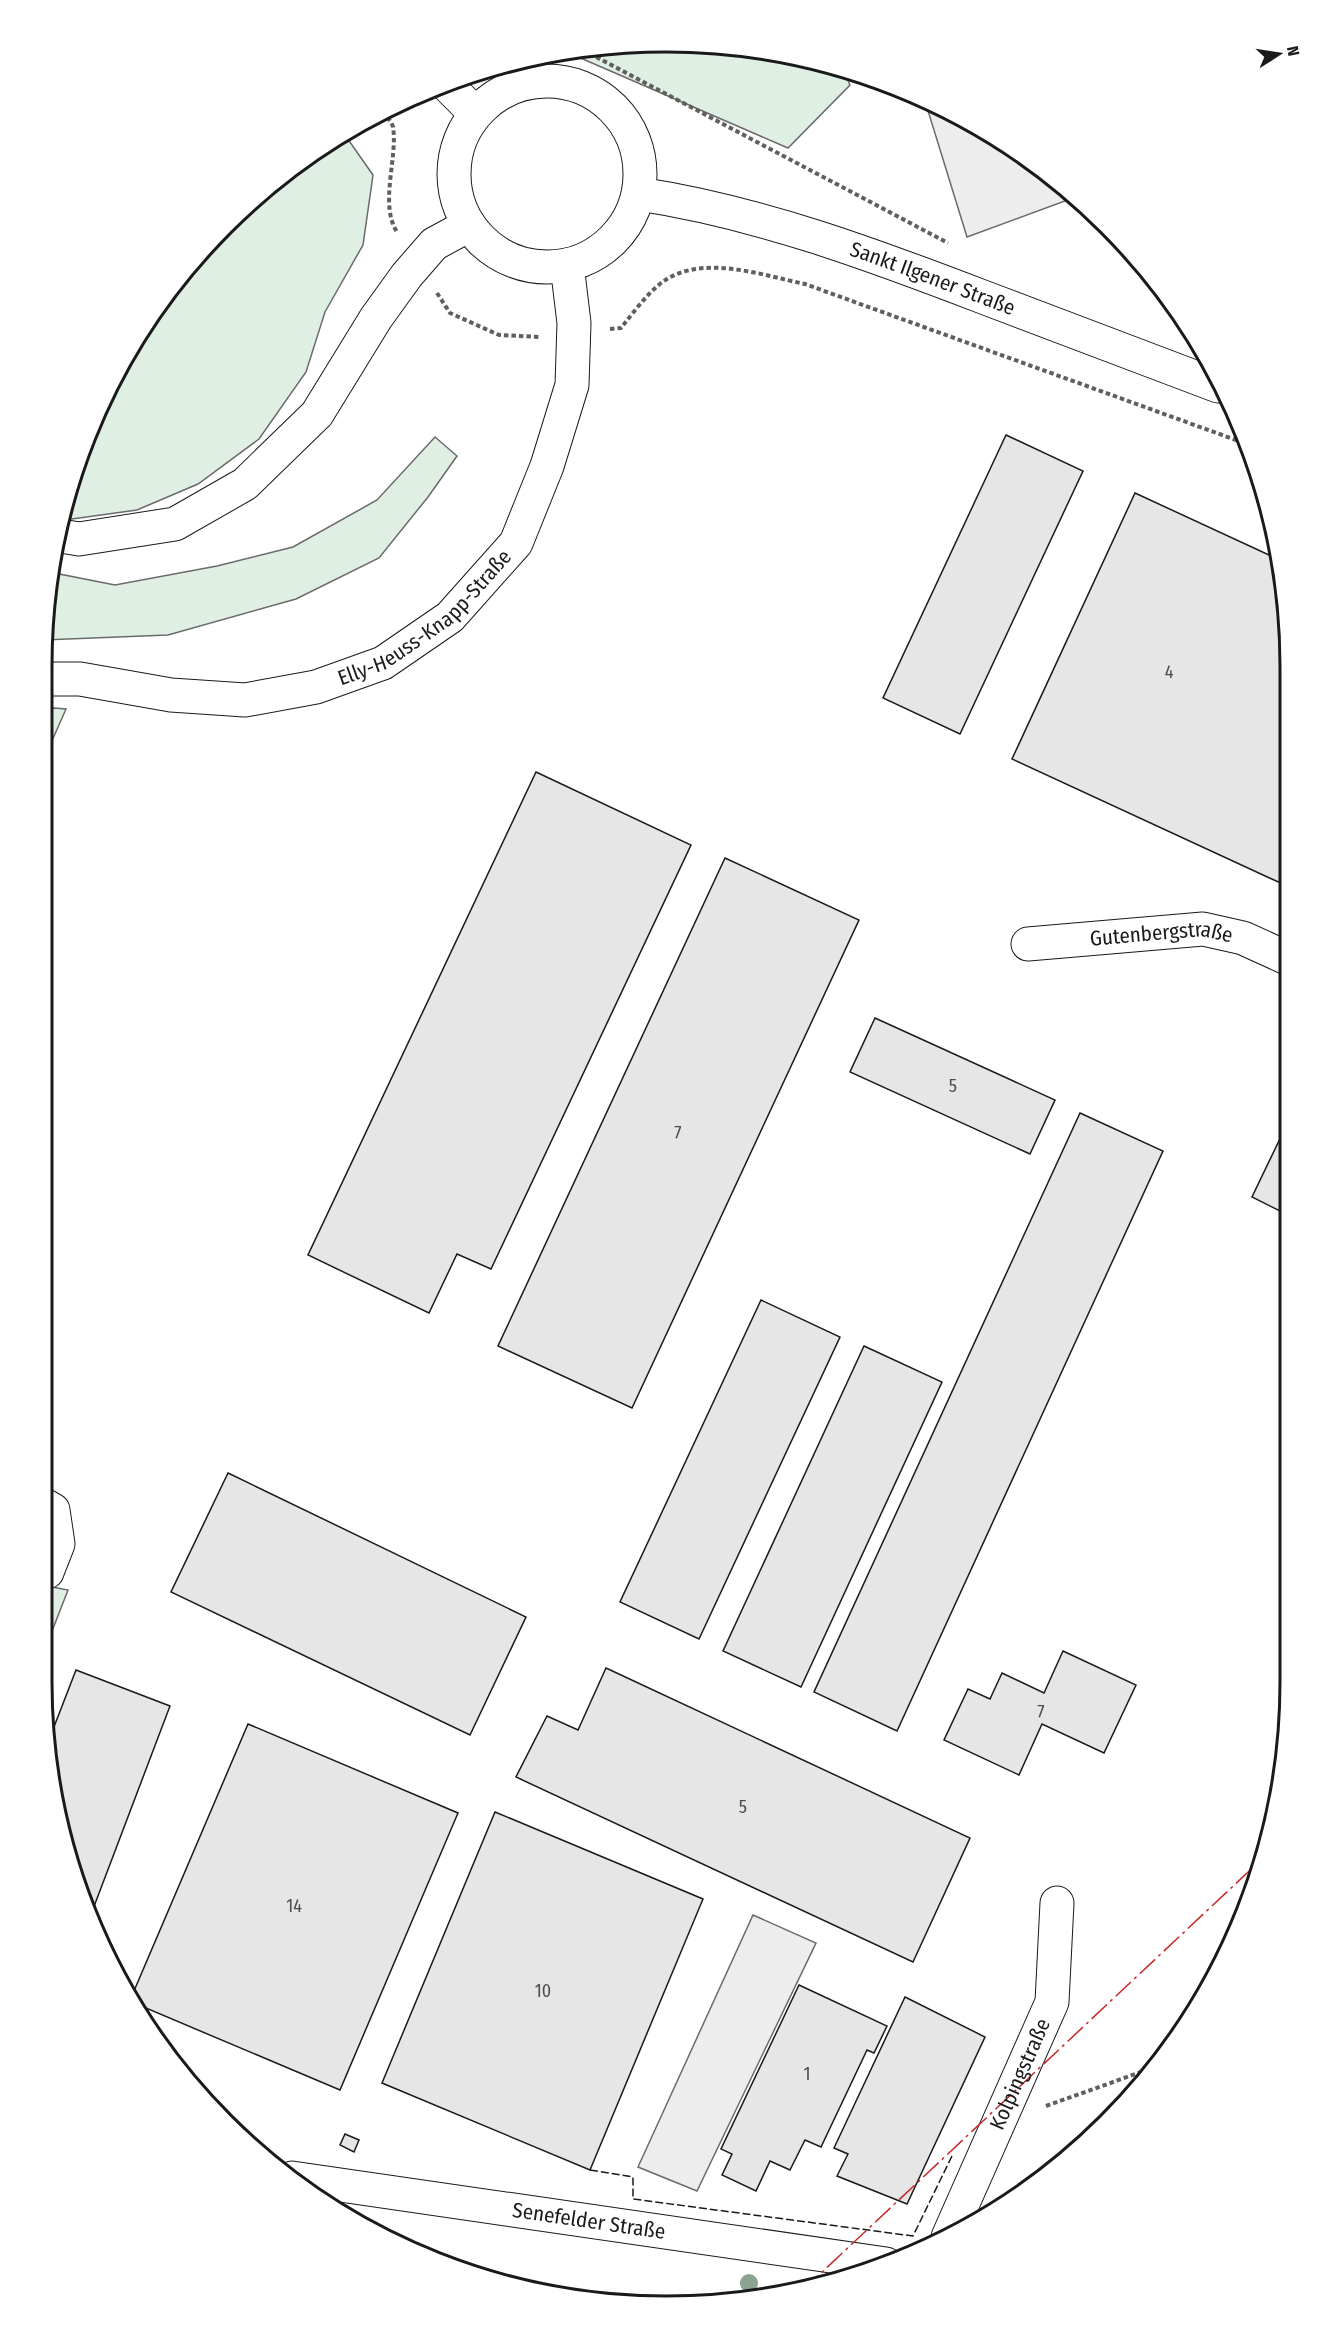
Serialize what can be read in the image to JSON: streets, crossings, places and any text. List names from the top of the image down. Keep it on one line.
{"streets":{"street":["Sankt Ilgener Straße","Elly-Heuss-Knapp-Straße","Gutenbergstraße","Kolpingstraße","Senefelder Straße"]},"crossings":[["Sankt Ilgener Straße","Elly-Heuss-Knapp-Straße"]],"house_numbers":["4","5","7","7","5","14","10","1"],"north":"right"}
